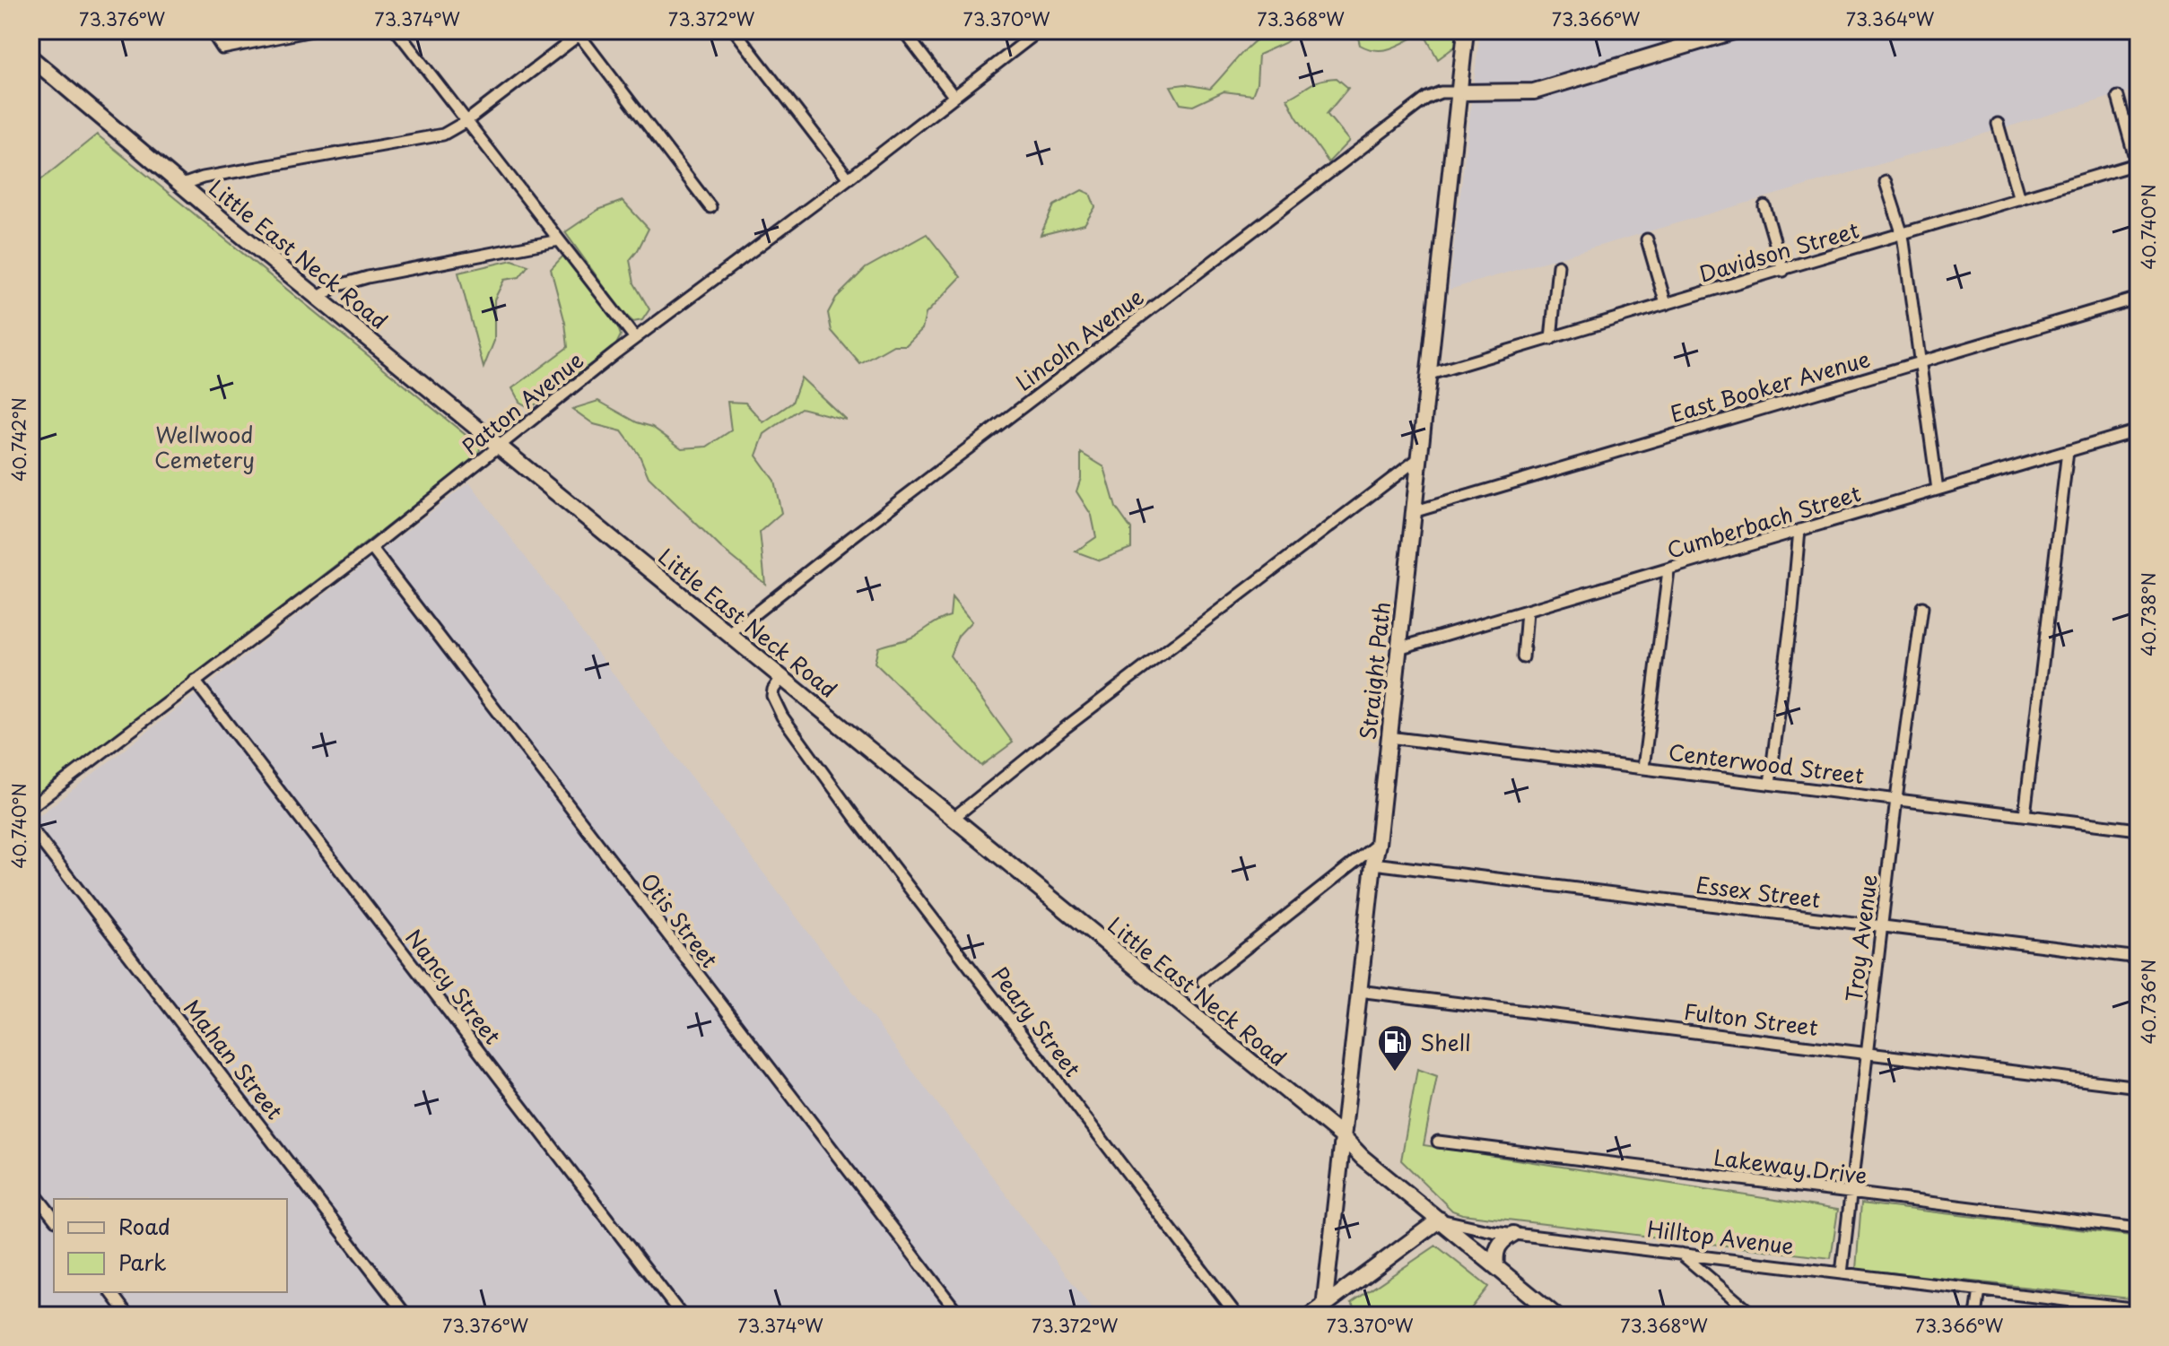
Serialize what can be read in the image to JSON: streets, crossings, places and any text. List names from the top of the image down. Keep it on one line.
{"streets":{"main road":["Little East Neck Road","Straight Path"],"street":["Davidson Street","Lincoln Avenue","East Booker Avenue","Patton Avenue","Cumberbach Street","Centerwood Street","Essex Street","Otis Street","Troy Avenue","Nancy Street","Fulton Street","Peary Street","Mahan Street","Lakeway Drive","Hilltop Avenue"]},"crossings":[["Davidson Street","Straight Path"],["Little East Neck Road","Lincoln Avenue"],["Little East Neck Road","Patton Avenue"],["Little East Neck Road","Straight Path"],["Little East Neck Road","Peary Street"],["Little East Neck Road","Hilltop Avenue"],["Lincoln Avenue","Straight Path"],["East Booker Avenue","Straight Path"],["Patton Avenue","Otis Street"],["Patton Avenue","Nancy Street"],["Cumberbach Street","Straight Path"],["Straight Path","Centerwood Street"],["Straight Path","Essex Street"],["Straight Path","Fulton Street"],["Centerwood Street","Troy Avenue"],["Essex Street","Troy Avenue"],["Troy Avenue","Fulton Street"],["Troy Avenue","Lakeway Drive"],["Troy Avenue","Hilltop Avenue"]],"parks":["Wellwood Cemetery"],"places":{"fuel station":["Shell"]},"legend":["Road","Park"],"coordinates":["73.376°W","73.374°W","73.372°W","73.370°W","73.368°W","73.366°W","73.364°W","40.740°N","40.742°N","40.738°N","40.736°N"]}
